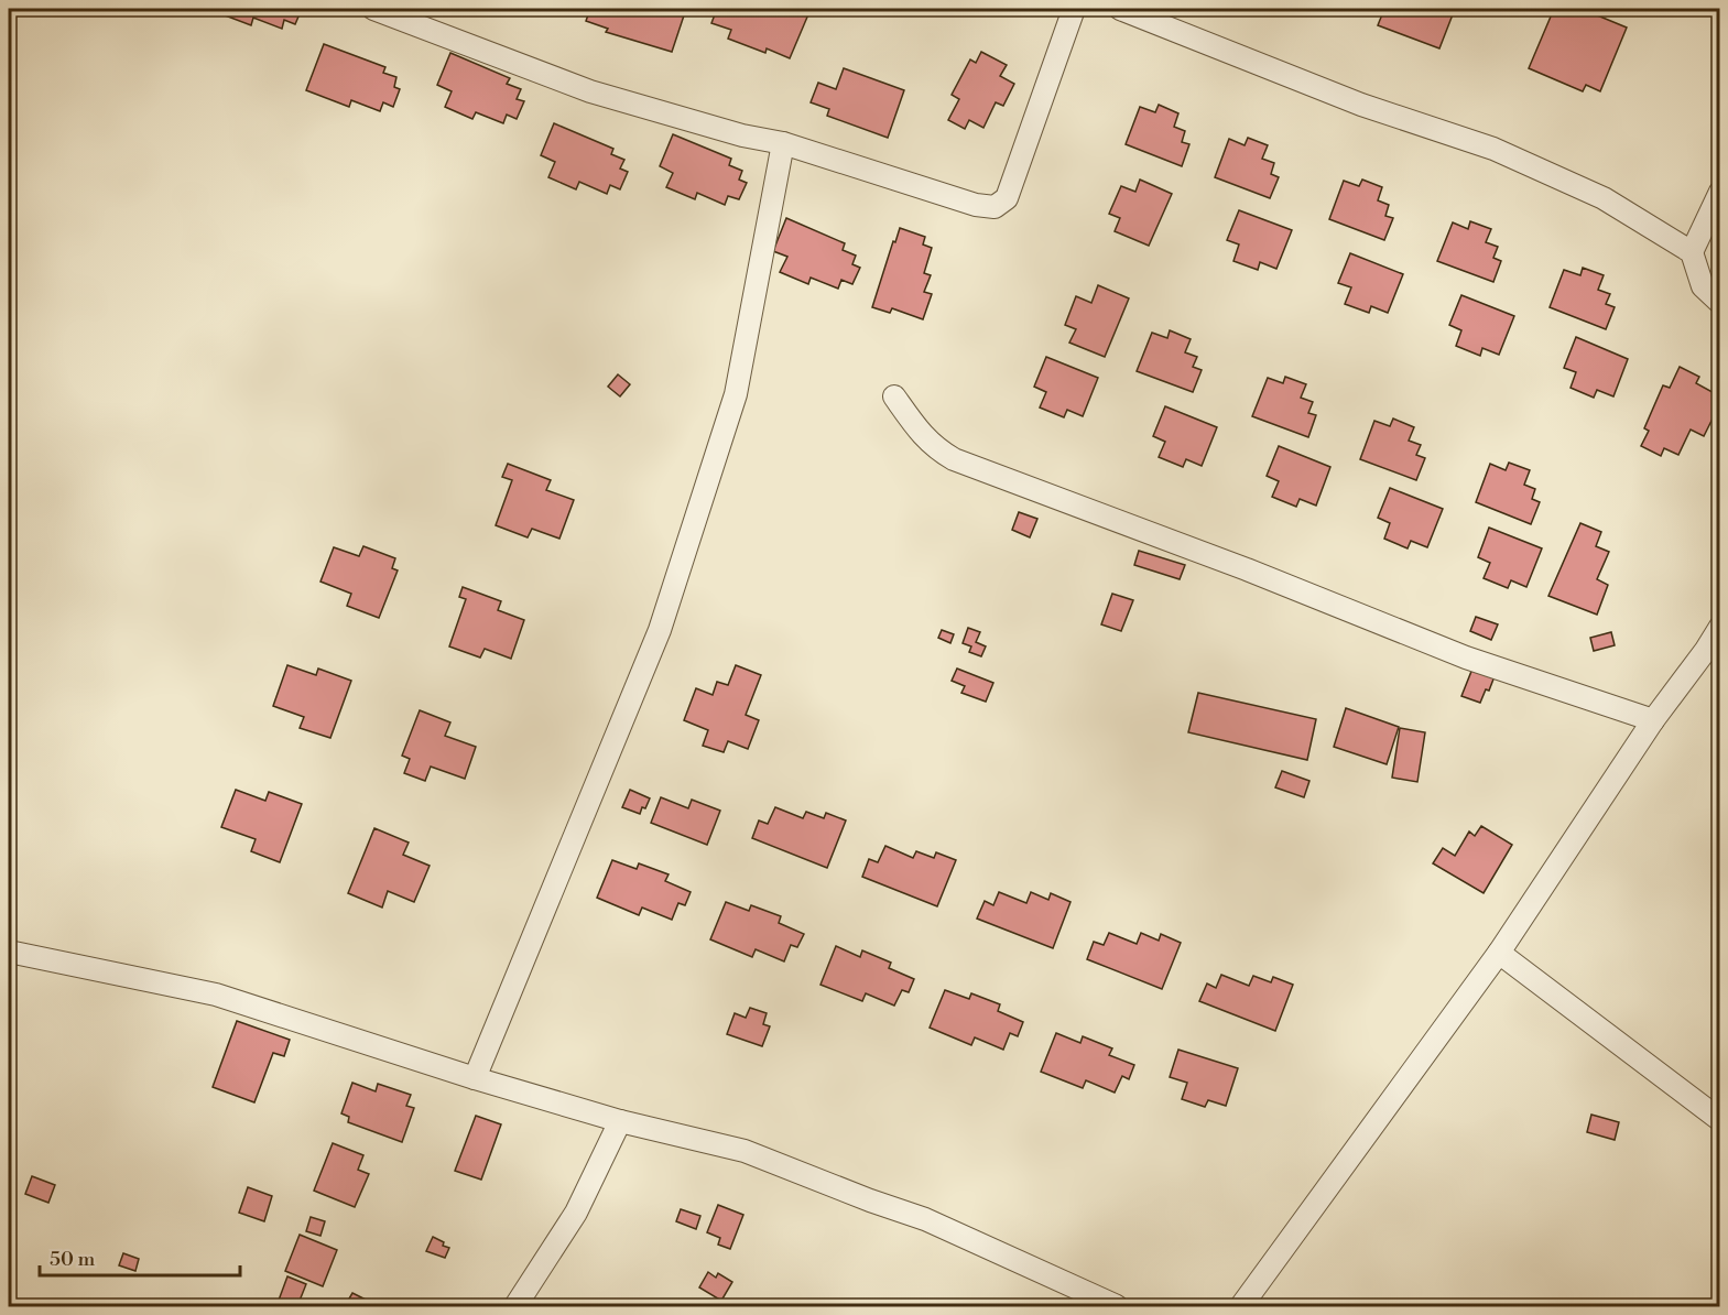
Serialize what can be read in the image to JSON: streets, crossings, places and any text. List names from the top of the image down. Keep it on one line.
{"scale_bar":"50 m"}
